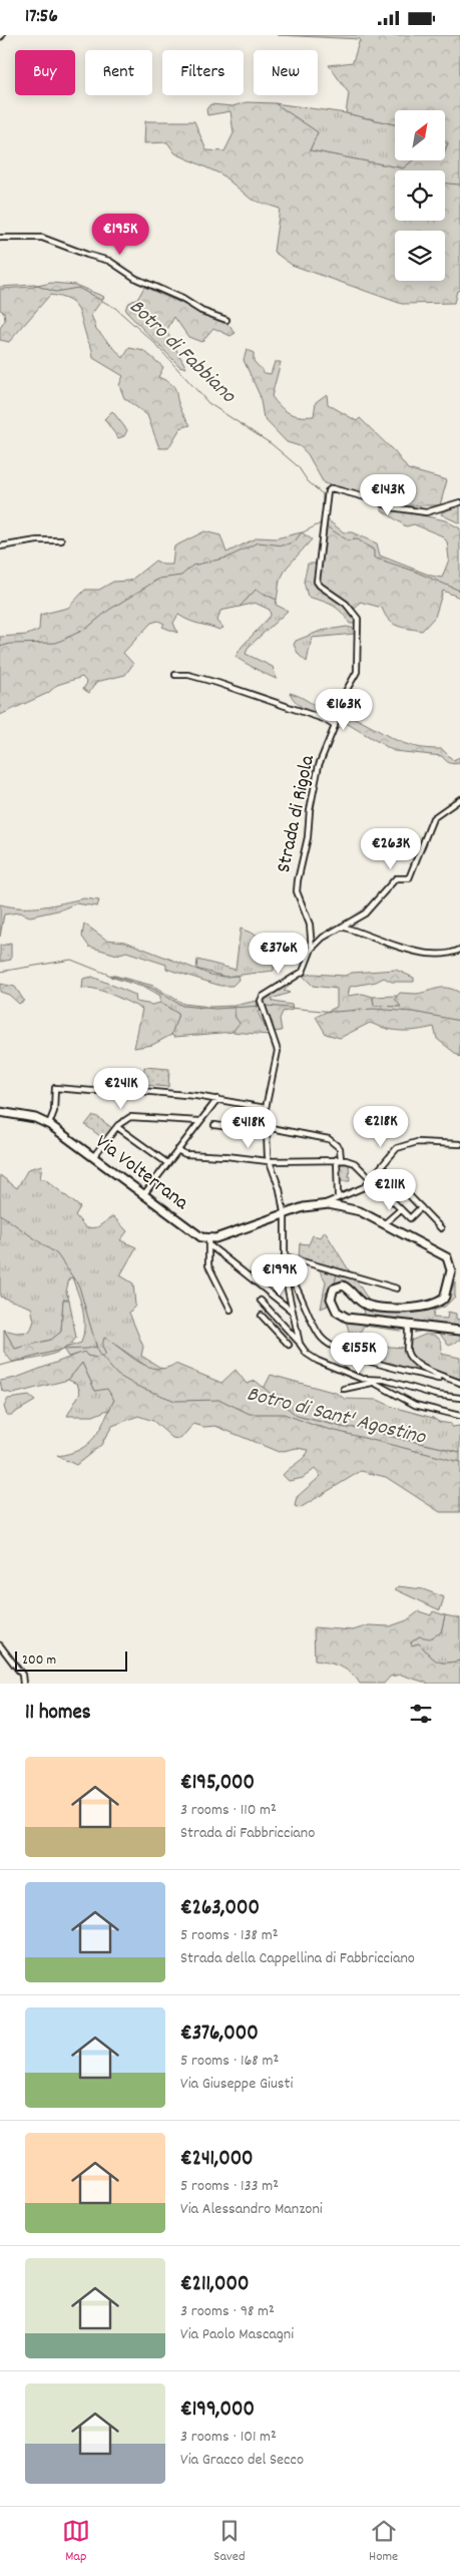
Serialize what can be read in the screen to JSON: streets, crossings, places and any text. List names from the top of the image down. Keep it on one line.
{"streets":{"main road":["Via Volterrana"],"street":["Strada di Rigola"]},"water":["Botro di Fabbiano","Botro di Sant' Agostino"],"scale_bar":"200 m","north":"top right","page":{"status":"17:56","chip":["Buy","Rent","Filters","New"],"price":["€195K","€143K","€163K","€263K","€376K","€241K","€218K","€418K","€211K","€199K","€155K"],"scale":"200 m","heading":"11 homes","list":[{"name":"€195,000","note":"3 rooms · 110 m² · Strada di Fabbricciano"},{"name":"€263,000","note":"5 rooms · 138 m² · Strada della Cappellina di Fabbricciano"},{"name":"€376,000","note":"5 rooms · 168 m² · Via Giuseppe Giusti"},{"name":"€241,000","note":"5 rooms · 133 m² · Via Alessandro Manzoni"},{"name":"€211,000","note":"3 rooms · 98 m² · Via Paolo Mascagni"},{"name":"€199,000","note":"3 rooms · 101 m² · Via Gracco del Secco"}],"tabs":["Map","Saved","Home"]}}
